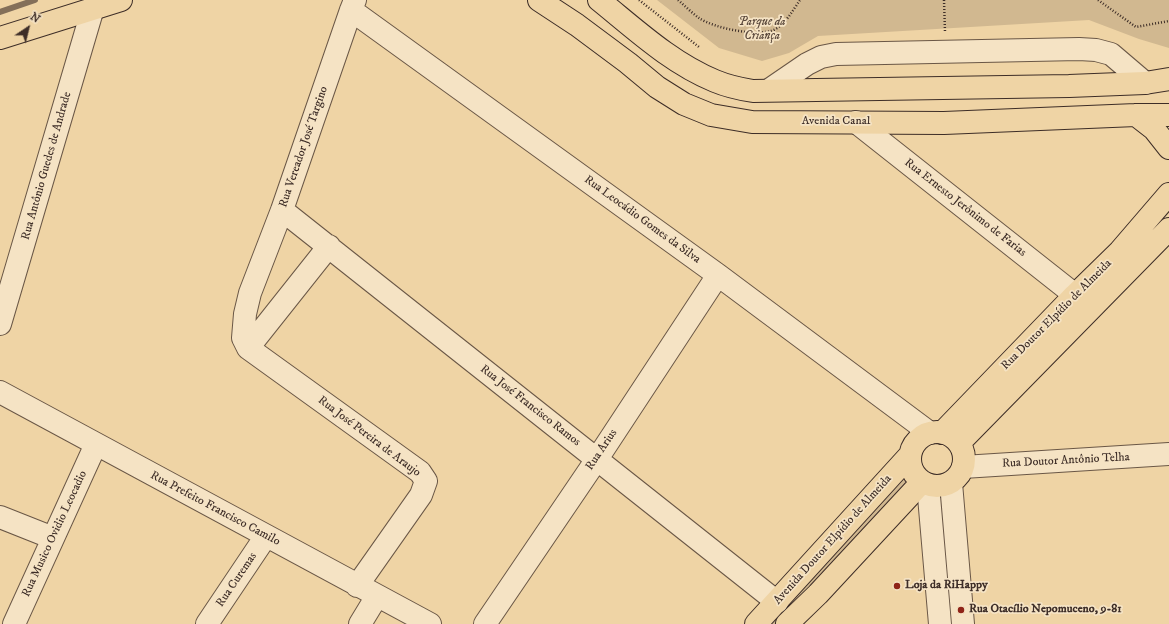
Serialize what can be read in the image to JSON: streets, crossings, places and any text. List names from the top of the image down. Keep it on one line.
{"streets":{"main road":["Avenida Canal","Rua Doutor Elpídio de Almeida","Avenida Doutor Elpídio de Almeida"],"street":["Rua Vereador José Targino","Rua Antônio Guedes de Andrade","Rua Ernesto Jerônimo de Farias","Rua Leocádio Gomes da Silva","Rua José Francisco Ramos","Rua José Pereira de Araujo","Rua Arius","Rua Doutor Antônio Telha","Rua Prefeito Francisco Camilo","Rua Musico Ovidio Leocadio","Rua Curemas"]},"crossings":[["Avenida Canal","Rua Ernesto Jerônimo de Farias"],["Rua Vereador José Targino","Rua Leocádio Gomes da Silva"],["Rua Vereador José Targino","Rua José Francisco Ramos"],["Rua Vereador José Targino","Rua José Pereira de Araujo"],["Rua Ernesto Jerônimo de Farias","Rua Doutor Elpídio de Almeida"],["Rua Leocádio Gomes da Silva","Rua Doutor Elpídio de Almeida"],["Rua Leocádio Gomes da Silva","Rua Arius"],["Rua Leocádio Gomes da Silva","Rua Doutor Antônio Telha"],["Rua Leocádio Gomes da Silva","Avenida Doutor Elpídio de Almeida"],["Rua Doutor Elpídio de Almeida","Rua Doutor Antônio Telha"],["Rua Doutor Elpídio de Almeida","Avenida Doutor Elpídio de Almeida"],["Rua José Francisco Ramos","Rua Arius"],["Rua José Francisco Ramos","Avenida Doutor Elpídio de Almeida"],["Rua José Pereira de Araujo","Rua Prefeito Francisco Camilo"],["Rua Doutor Antônio Telha","Avenida Doutor Elpídio de Almeida"],["Rua Prefeito Francisco Camilo","Rua Musico Ovidio Leocadio"],["Rua Prefeito Francisco Camilo","Rua Curemas"]],"parks":["Parque da Criança"],"places":["Loja da RiHappy","Rua Otacílio Nepomuceno, 9-81"],"north":"top right"}
